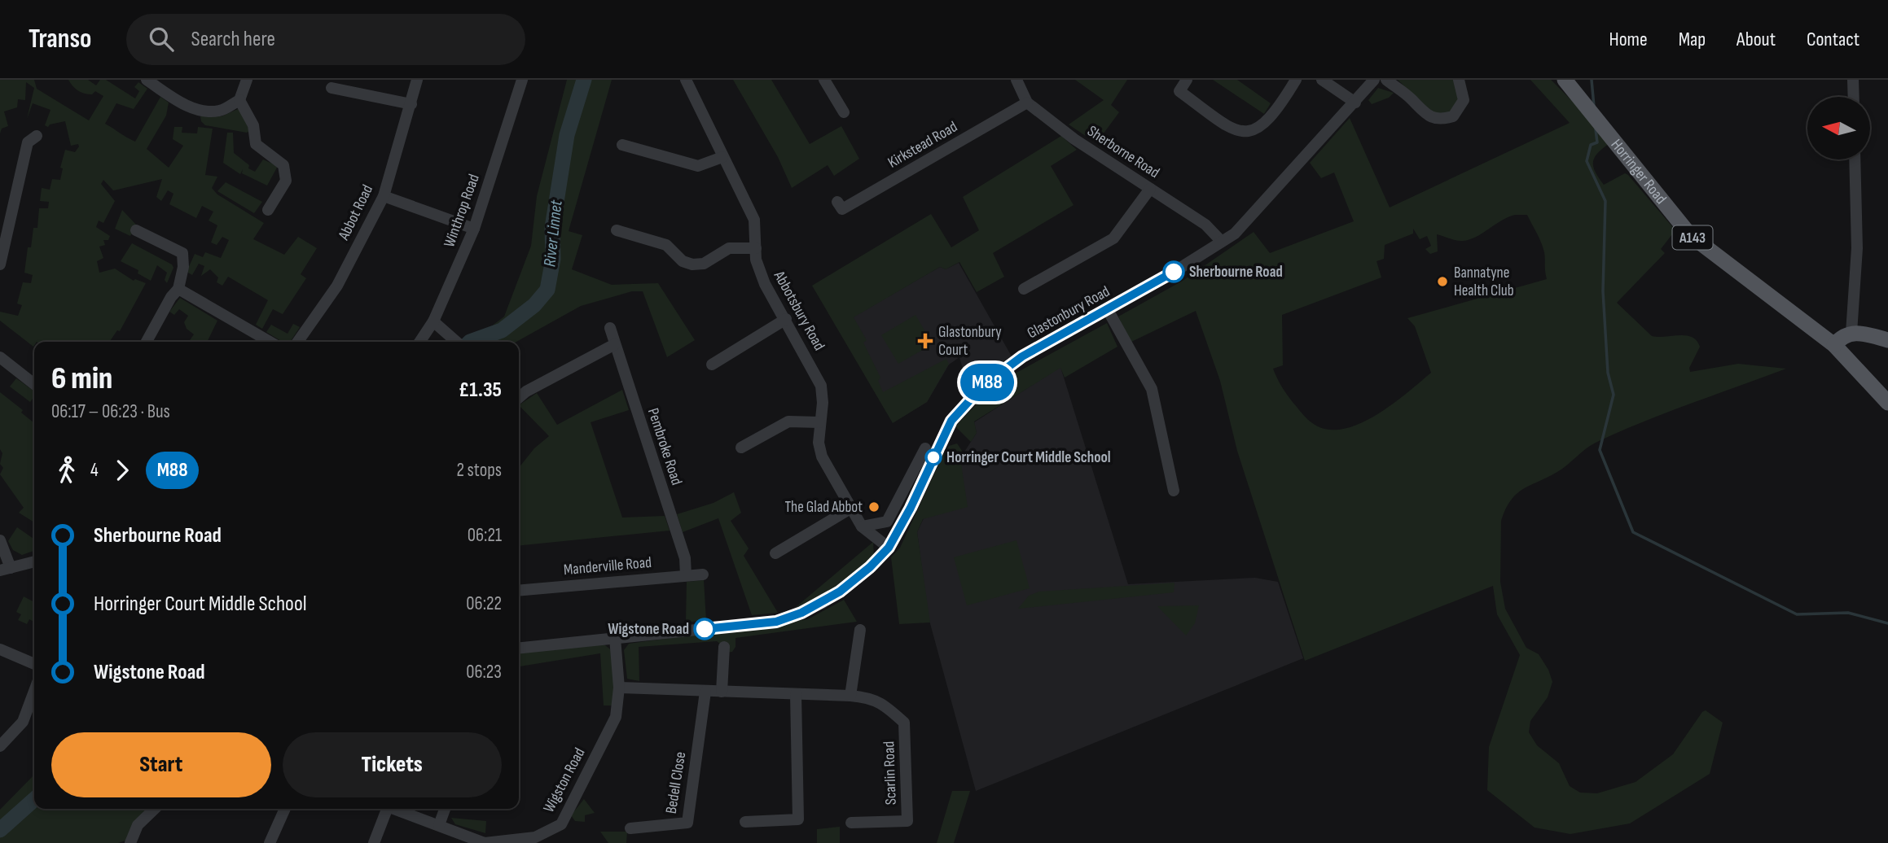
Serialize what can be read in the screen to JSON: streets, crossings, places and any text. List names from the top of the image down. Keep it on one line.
{"streets":{"main road":["Horringer Road","A143"],"street":["Kirkstead Road","Sherborne Road","Winthrop Road","Abbot Road","Abbotsbury Road","Glastonbury Road","Pembroke Road","Manderville Road","Scarlin Road","Wigston Road","Bedell Close"]},"crossings":[["Kirkstead Road","Sherborne Road"],["Sherborne Road","Glastonbury Road"],["Horringer Road","A143"],["Abbotsbury Road","Glastonbury Road"],["Glastonbury Road","Wigston Road"],["Pembroke Road","Manderville Road"],["Scarlin Road","Wigston Road"],["Scarlin Road","Bedell Close"]],"water":["River Linnet"],"places":{"other":["Sherbourne Road","Bannatyne Health Club","Horringer Court Middle School","The Glad Abbot","Wigstone Road"],"health":["Glastonbury Court"]},"lines":["bus line M88"],"north":"left","page":{"header":"Transo","search":"Search here","nav":["Home","Map","About","Contact"],"on_map":"M88","heading":["6 min","06:17 – 06:23 · Bus","£1.35"],"legs":["4","M88","2 stops"],"list":[{"name":"Sherbourne Road","value":"06:21"},{"name":"Horringer Court Middle School","value":"06:22"},{"name":"Wigstone Road","value":"06:23"}],"buttons":["Start","Tickets"]}}
